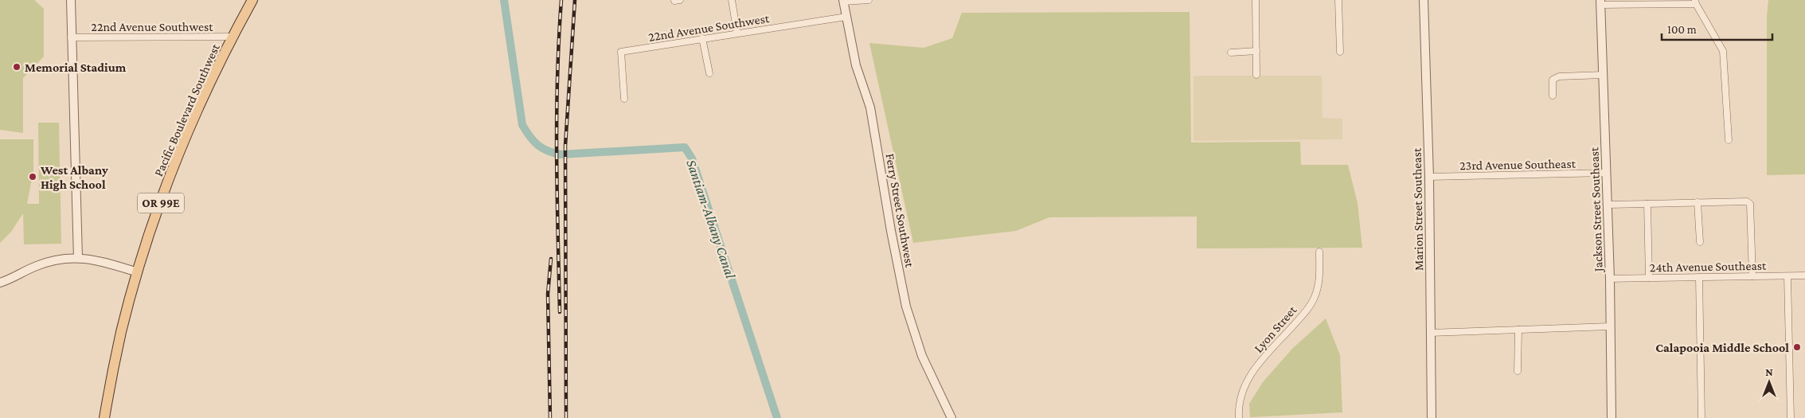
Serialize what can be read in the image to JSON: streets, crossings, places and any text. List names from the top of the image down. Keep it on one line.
{"streets":{"main road":["Pacific Boulevard Southwest","OR 99E"],"street":["22nd Avenue Southwest","23rd Avenue Southeast","Marion Street Southeast","Jackson Street Southeast","Ferry Street Southwest","24th Avenue Southeast","Lyon Street"]},"crossings":[["22nd Avenue Southwest","Pacific Boulevard Southwest"],["22nd Avenue Southwest","Ferry Street Southwest"],["23rd Avenue Southeast","Marion Street Southeast"],["23rd Avenue Southeast","Jackson Street Southeast"],["Jackson Street Southeast","24th Avenue Southeast"]],"water":["Santiam-Albany Canal"],"places":["Memorial Stadium","West Albany High School","Calapooia Middle School"],"scale_bar":"100 m","north":"top"}
